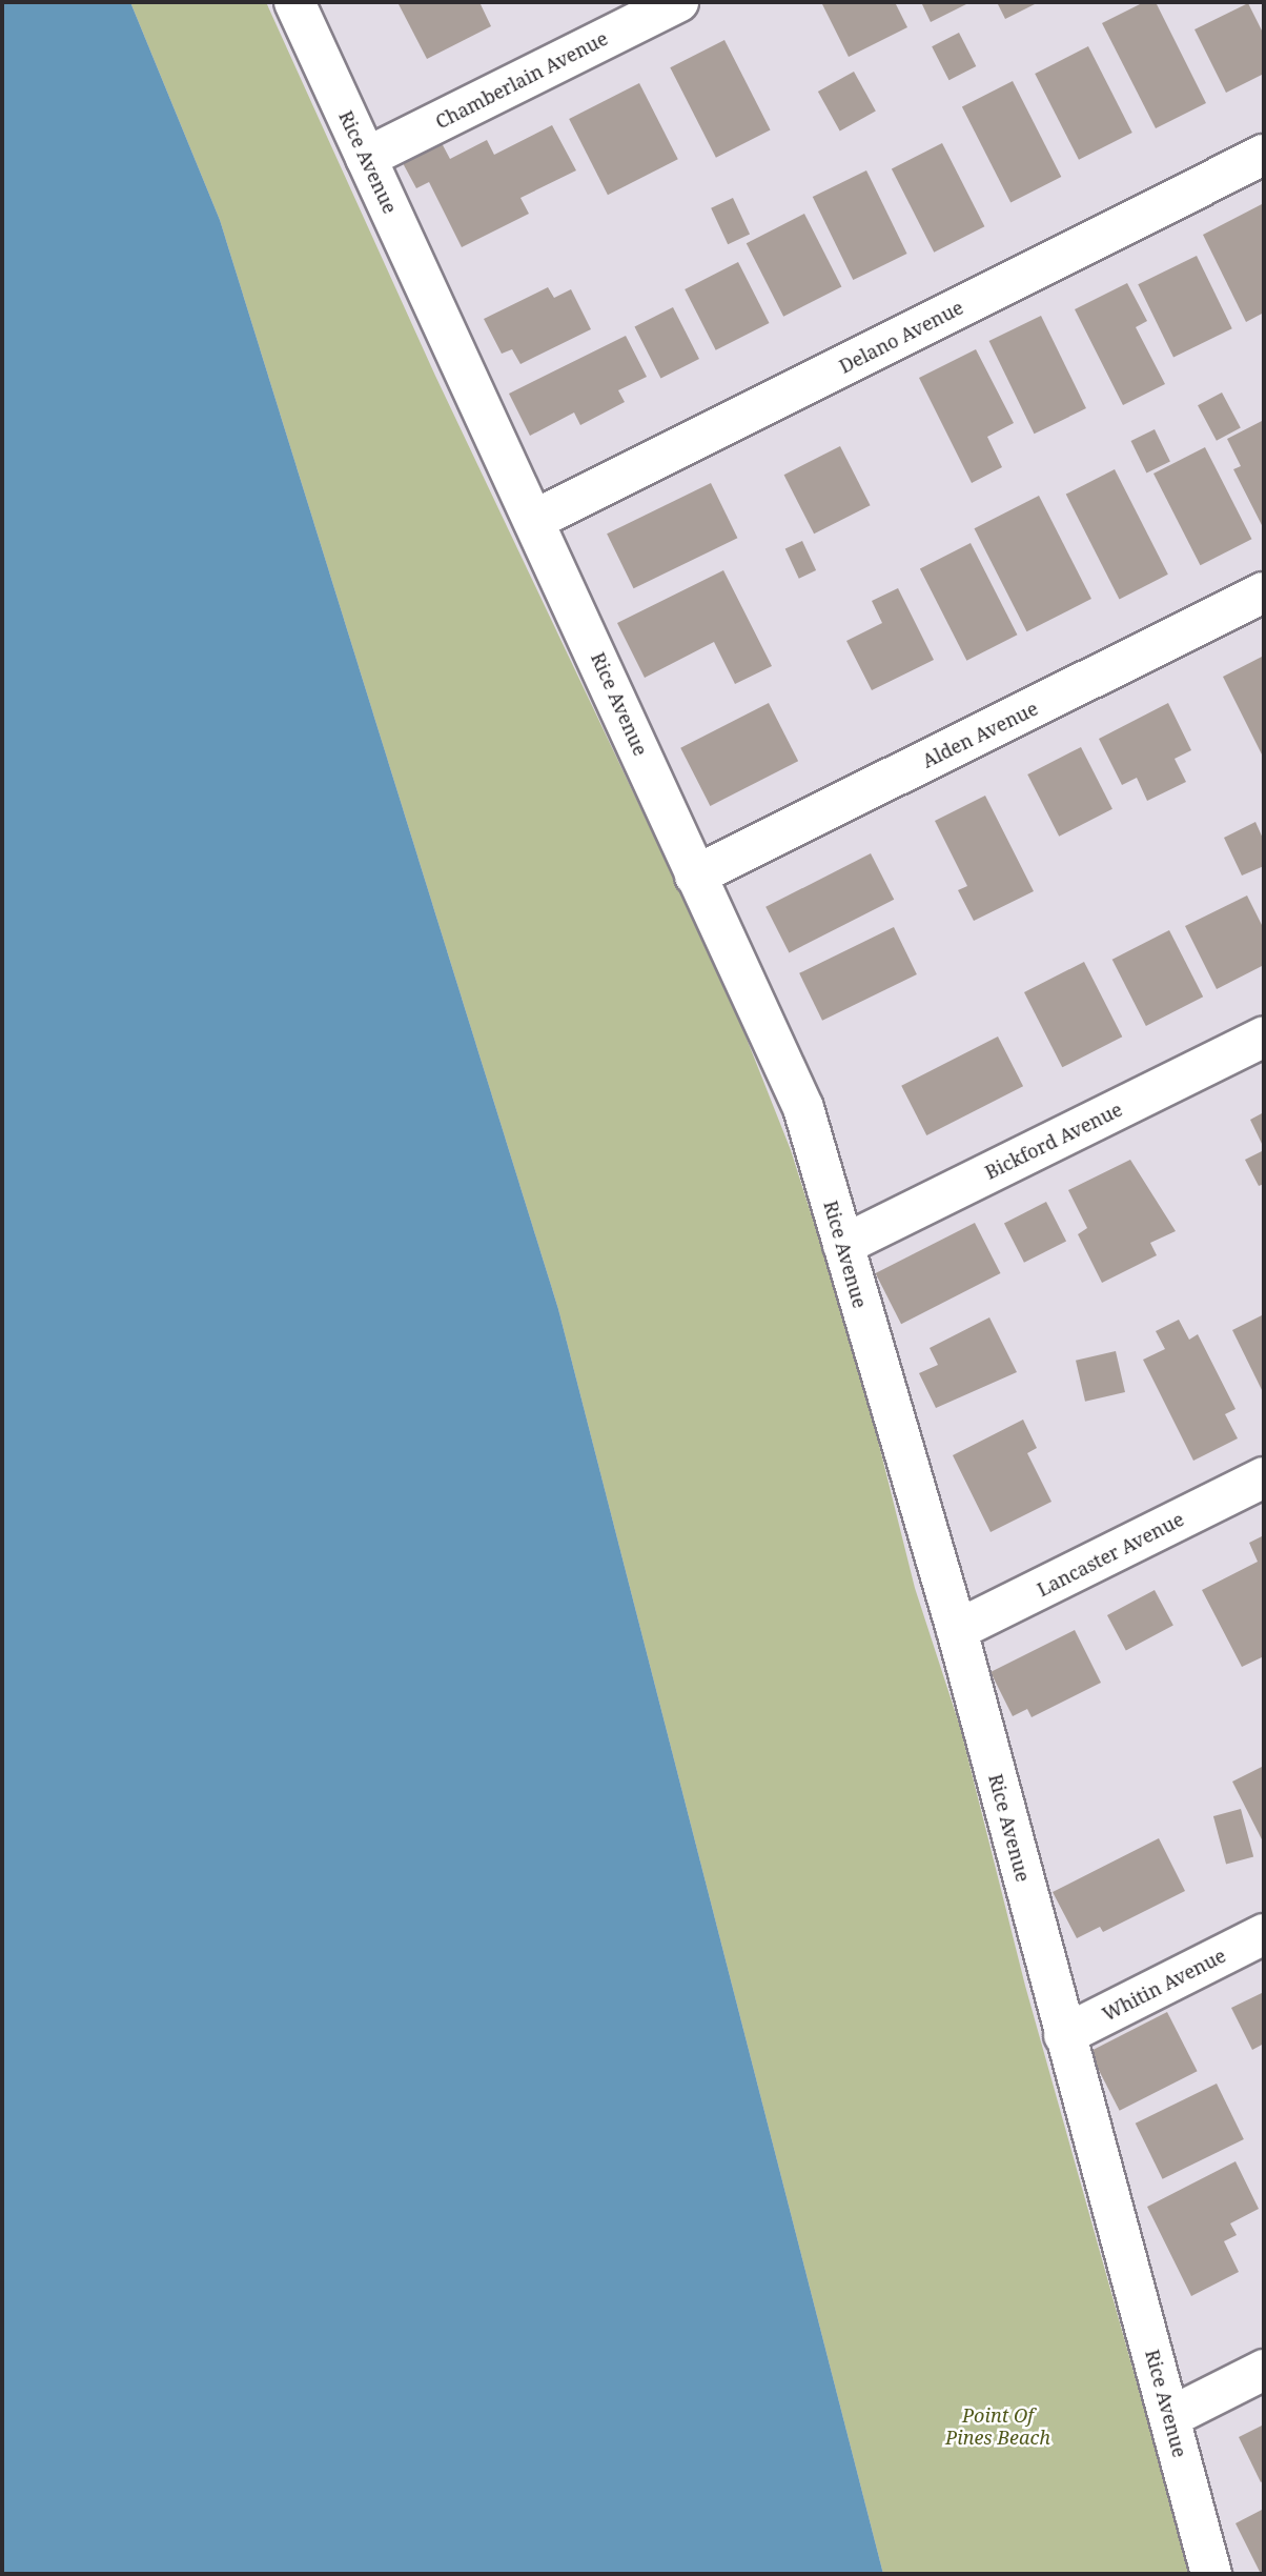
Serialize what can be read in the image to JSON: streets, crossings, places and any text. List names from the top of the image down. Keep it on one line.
{"streets":{"street":["Chamberlain Avenue","Rice Avenue","Delano Avenue","Alden Avenue","Bickford Avenue","Lancaster Avenue","Whitin Avenue"]},"crossings":[["Chamberlain Avenue","Rice Avenue"],["Rice Avenue","Delano Avenue"],["Rice Avenue","Alden Avenue"],["Rice Avenue","Bickford Avenue"],["Rice Avenue","Lancaster Avenue"],["Rice Avenue","Whitin Avenue"]],"parks":["Point Of Pines Beach"]}
